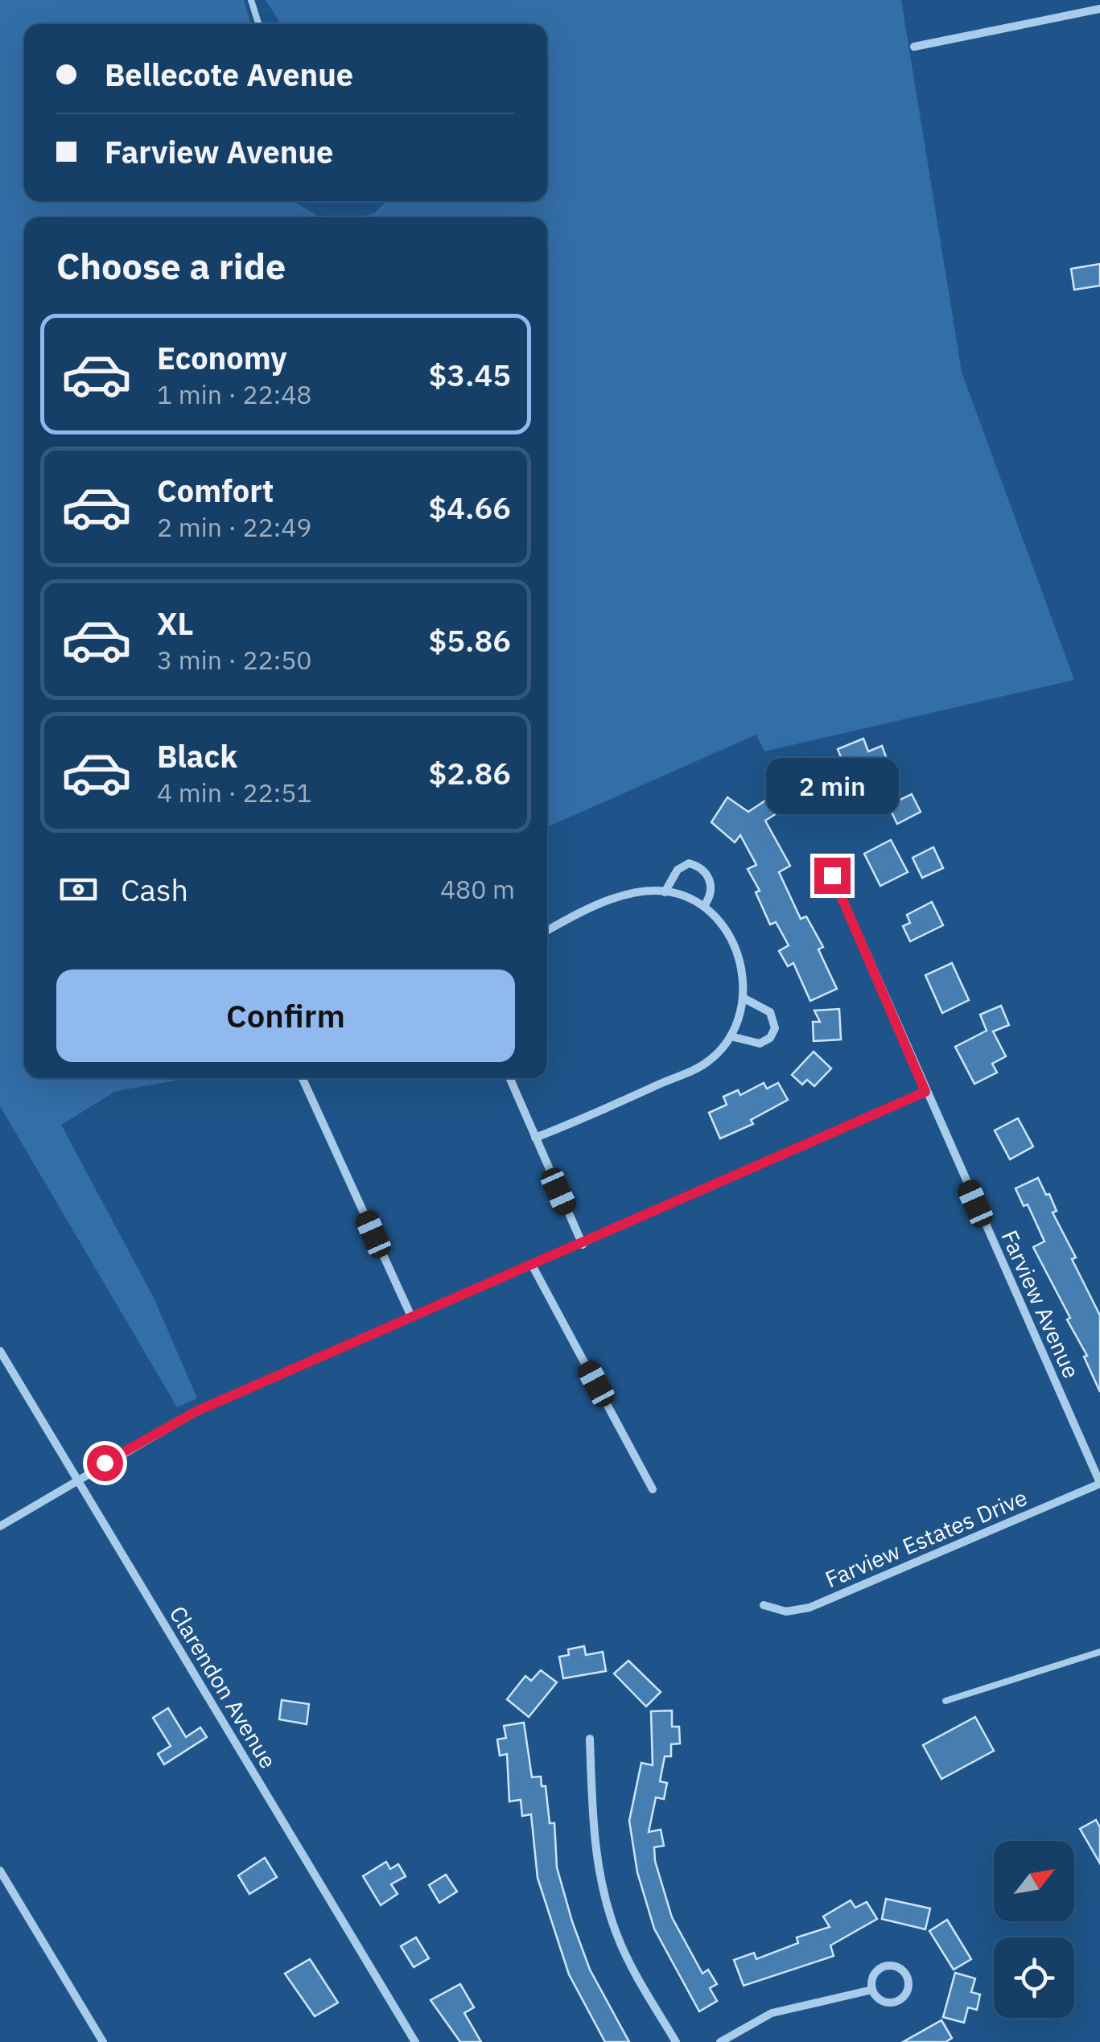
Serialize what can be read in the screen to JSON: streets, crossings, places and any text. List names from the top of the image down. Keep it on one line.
{"streets":{"street":["Farview Avenue","Farview Estates Drive","Clarendon Avenue"]},"crossings":[["Farview Avenue","Farview Estates Drive"]],"north":"top right","page":{"banner":["Bellecote Avenue","Farview Avenue"],"heading":"Choose a ride","list":[{"name":"Economy","note":"1 min · 22:48","value":"$3.45"},{"name":"Comfort","note":"2 min · 22:49","value":"$4.66"},{"name":"XL","note":"3 min · 22:50","value":"$5.86"},{"name":"Black","note":"4 min · 22:51","value":"$2.86"}],"bubble":"2 min","pay":["Cash","480 m"],"buttons":"Confirm"}}
